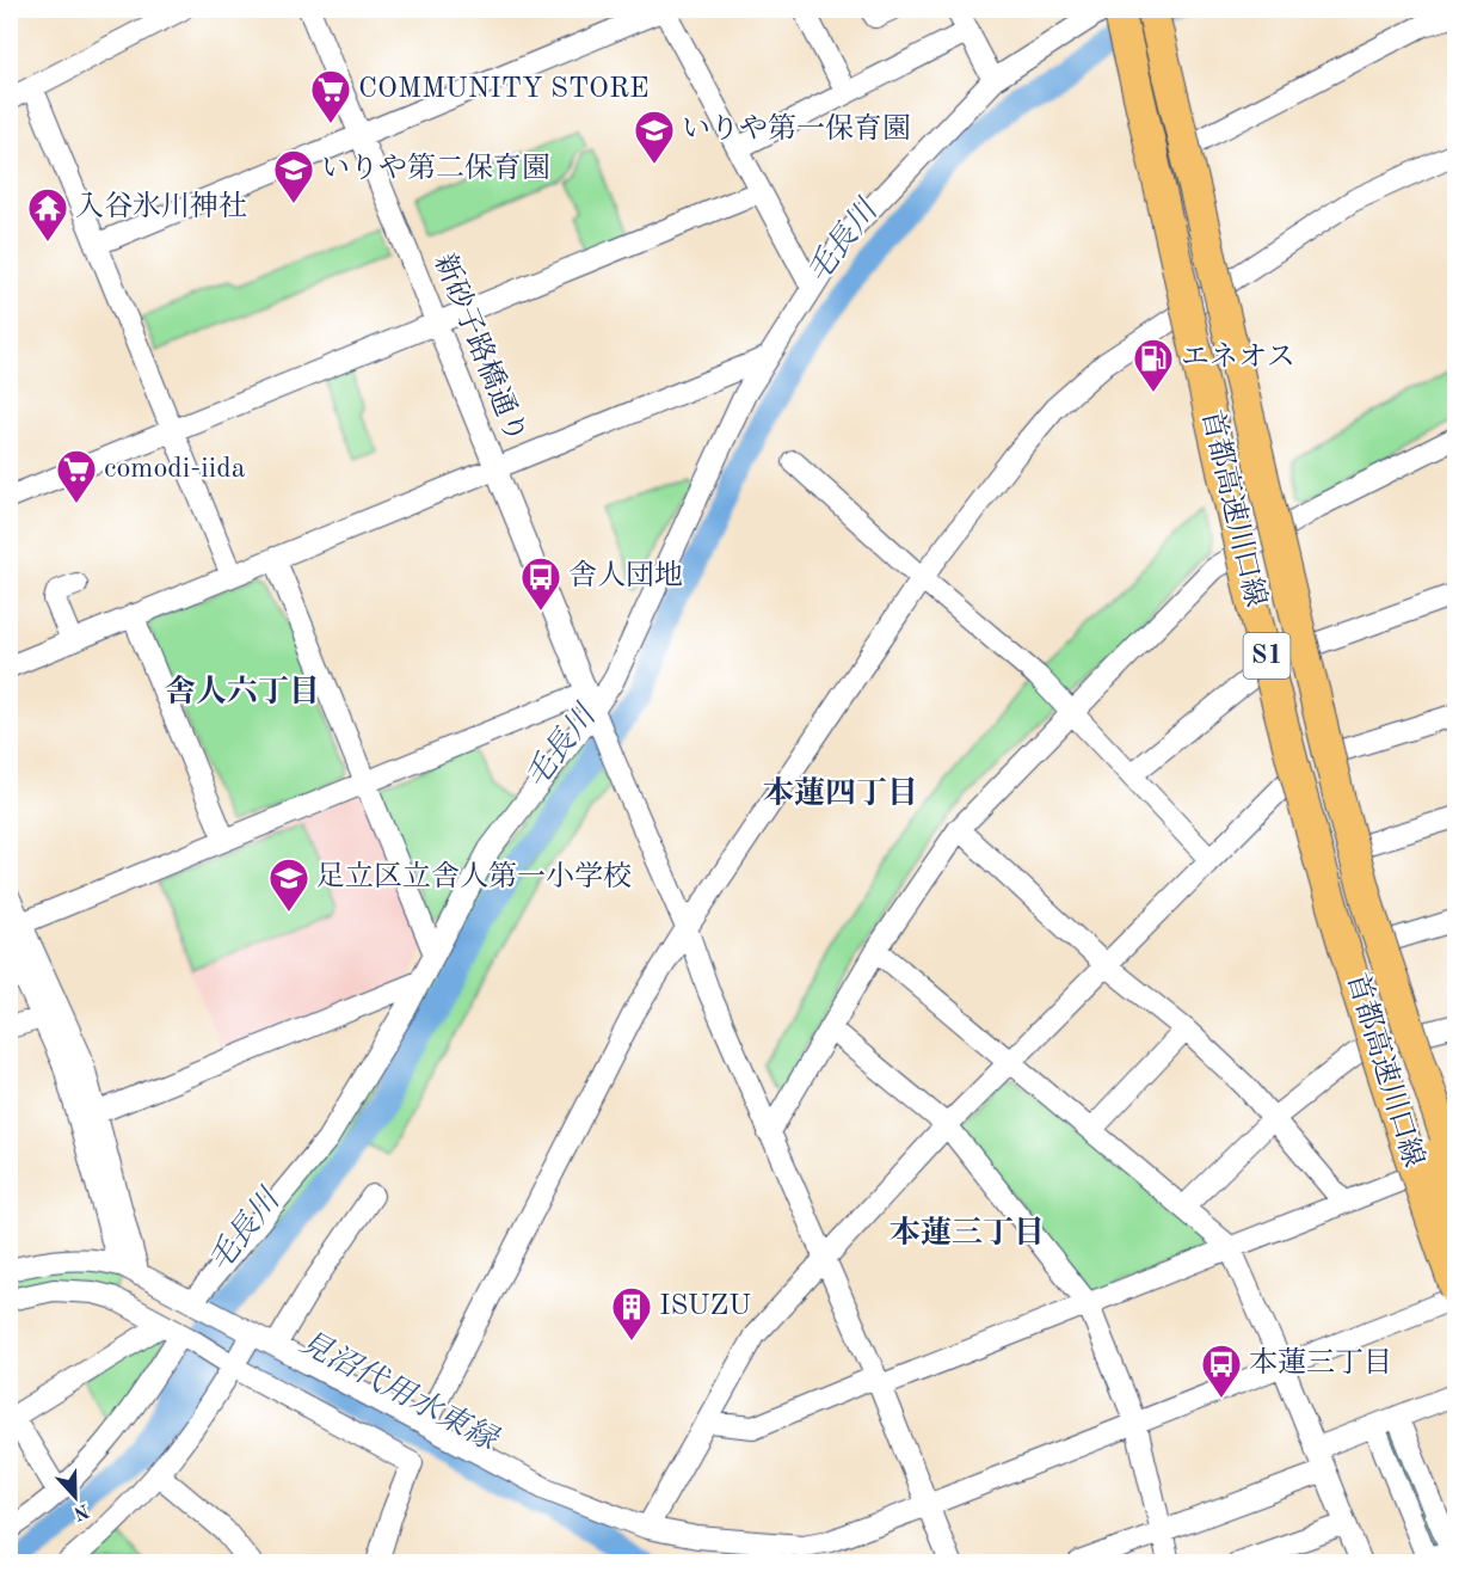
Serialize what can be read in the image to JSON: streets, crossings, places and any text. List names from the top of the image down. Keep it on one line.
{"streets":{"highway":["首都高速川口線","S1"],"street":["新砂子路橋通り"]},"districts":["舎人六丁目","本蓮四丁目","本蓮三丁目"],"water":["毛長川","見沼代用水東縁"],"places":{"supermarket":["COMMUNITY STORE","comodi-iida"],"school or university":["いりや第一保育園","いりや第二保育園","足立区立舎人第一小学校"],"temple":["入谷氷川神社"],"fuel station":["エネオス"],"bus stop":["舎人団地","本蓮三丁目"],"building":["ISUZU"]},"north":"bottom"}
